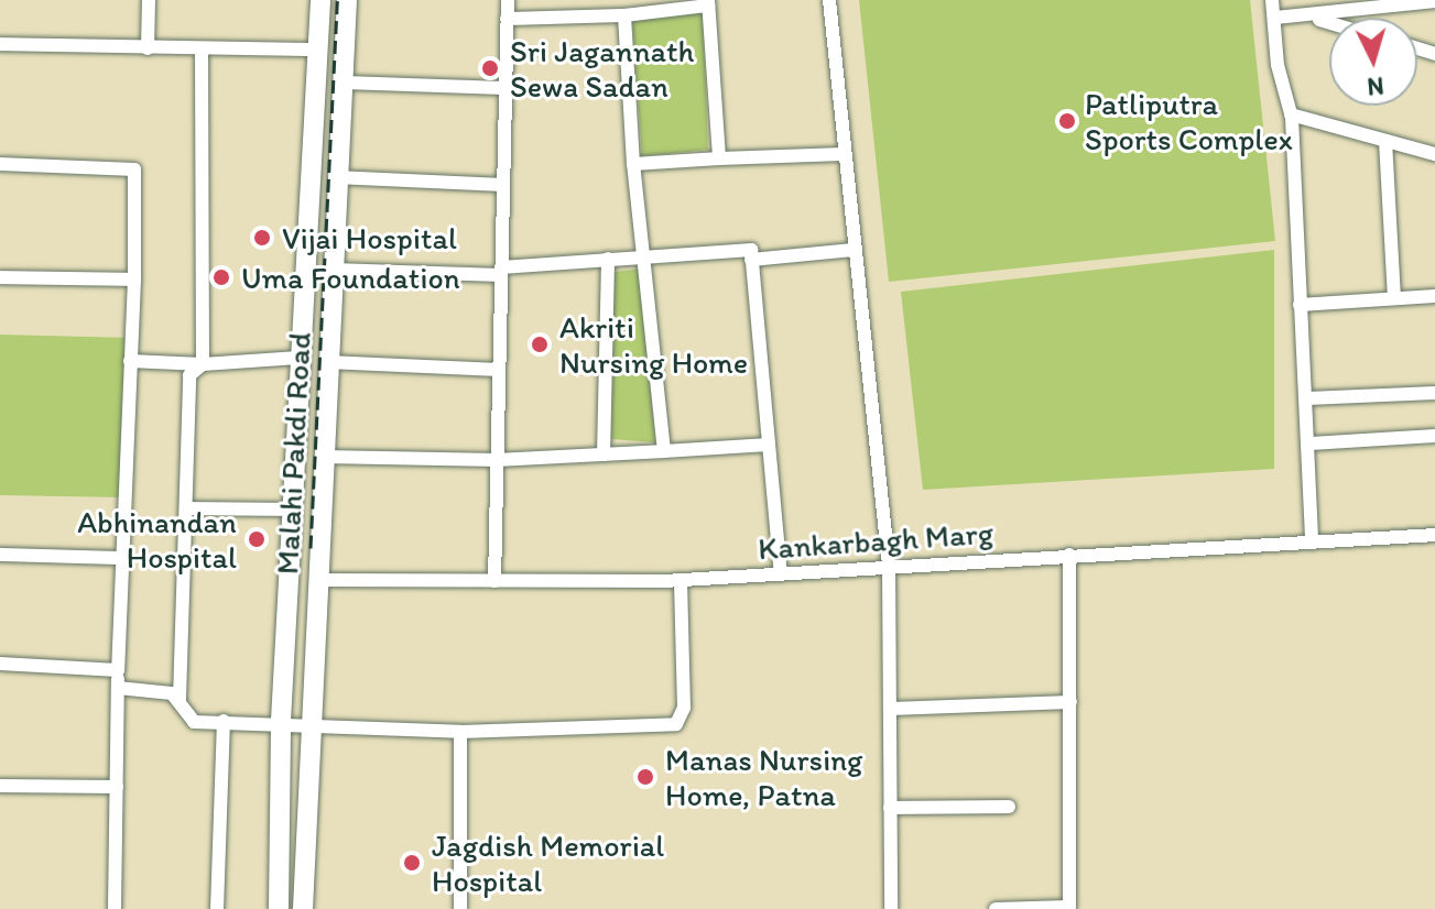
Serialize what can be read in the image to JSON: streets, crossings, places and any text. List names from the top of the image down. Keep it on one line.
{"streets":{"main road":["Malahi Pakdi Road"],"street":["Kankarbagh Marg"]},"crossings":[["Malahi Pakdi Road","Kankarbagh Marg"]],"places":["Sri Jagannath Sewa Sadan","Patliputra Sports Complex","Vijai Hospital","Uma Foundation","Akriti Nursing Home","Abhinandan Hospital","Manas Nursing Home, Patna","Jagdish Memorial Hospital"],"north":"bottom"}
